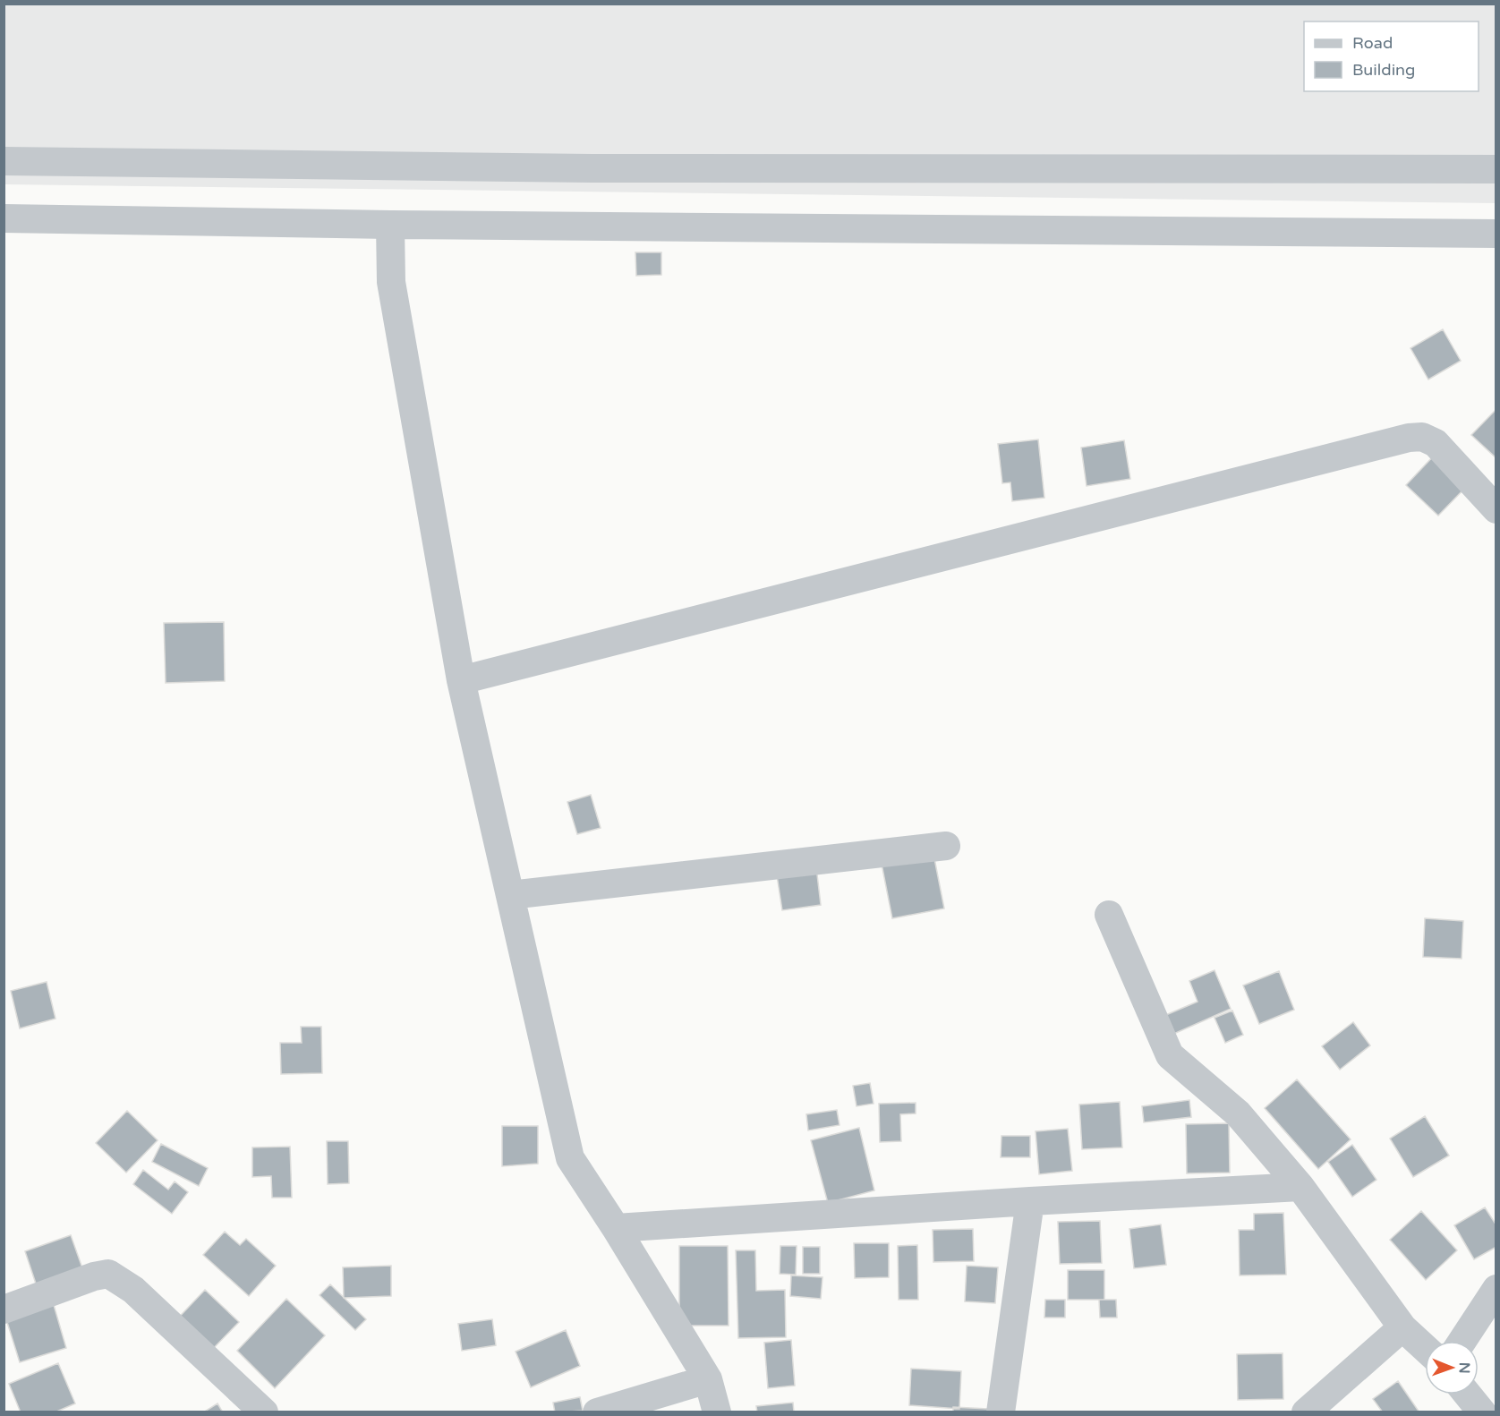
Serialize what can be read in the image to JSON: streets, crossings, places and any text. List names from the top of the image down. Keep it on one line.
{"legend":["Road","Building"],"north":"right"}
